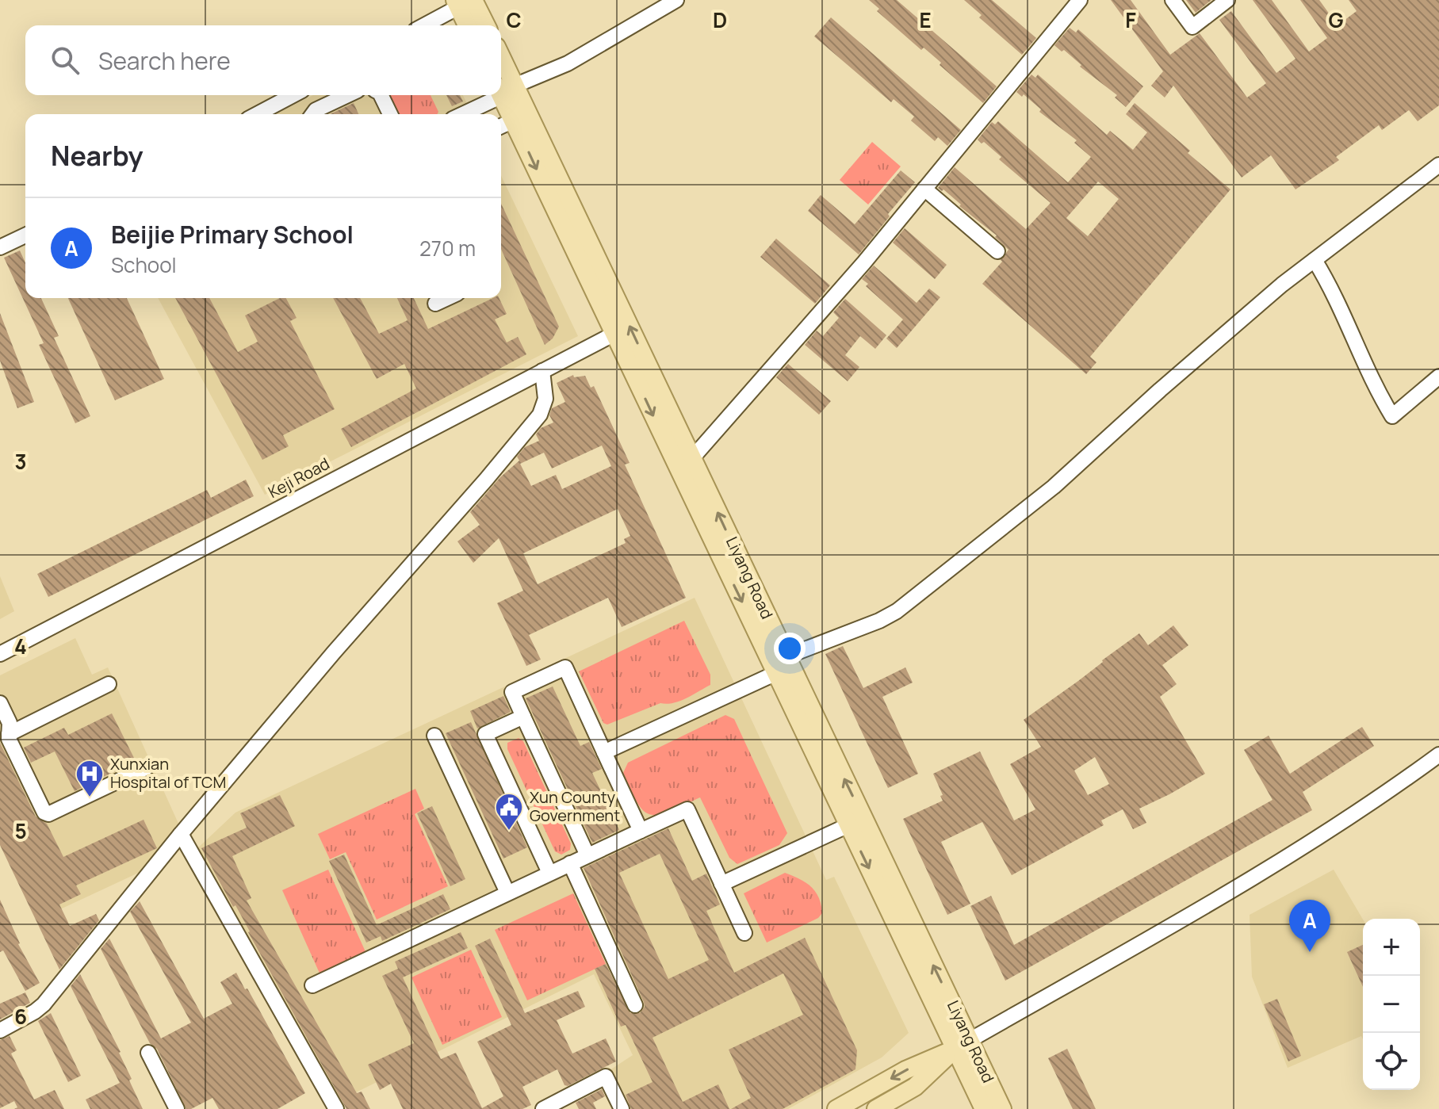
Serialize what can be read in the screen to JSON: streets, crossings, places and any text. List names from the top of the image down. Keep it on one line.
{"streets":{"main road":["Liyang Road"],"street":["Keji Road"]},"crossings":[["Keji Road","Liyang Road"]],"places":{"hospital":["Xunxian Hospital of TCM"],"public building":["Xun County Government"]},"page":{"search":"Search here","heading":"Nearby","list":[{"mark":"A","name":"Beijie Primary School","note":"School","value":"270 m"}],"pins":"A","map_buttons":["+","−"]},"grid":{"columns":["C","D","E","F","G"],"rows":["3","4","5","6"]}}
